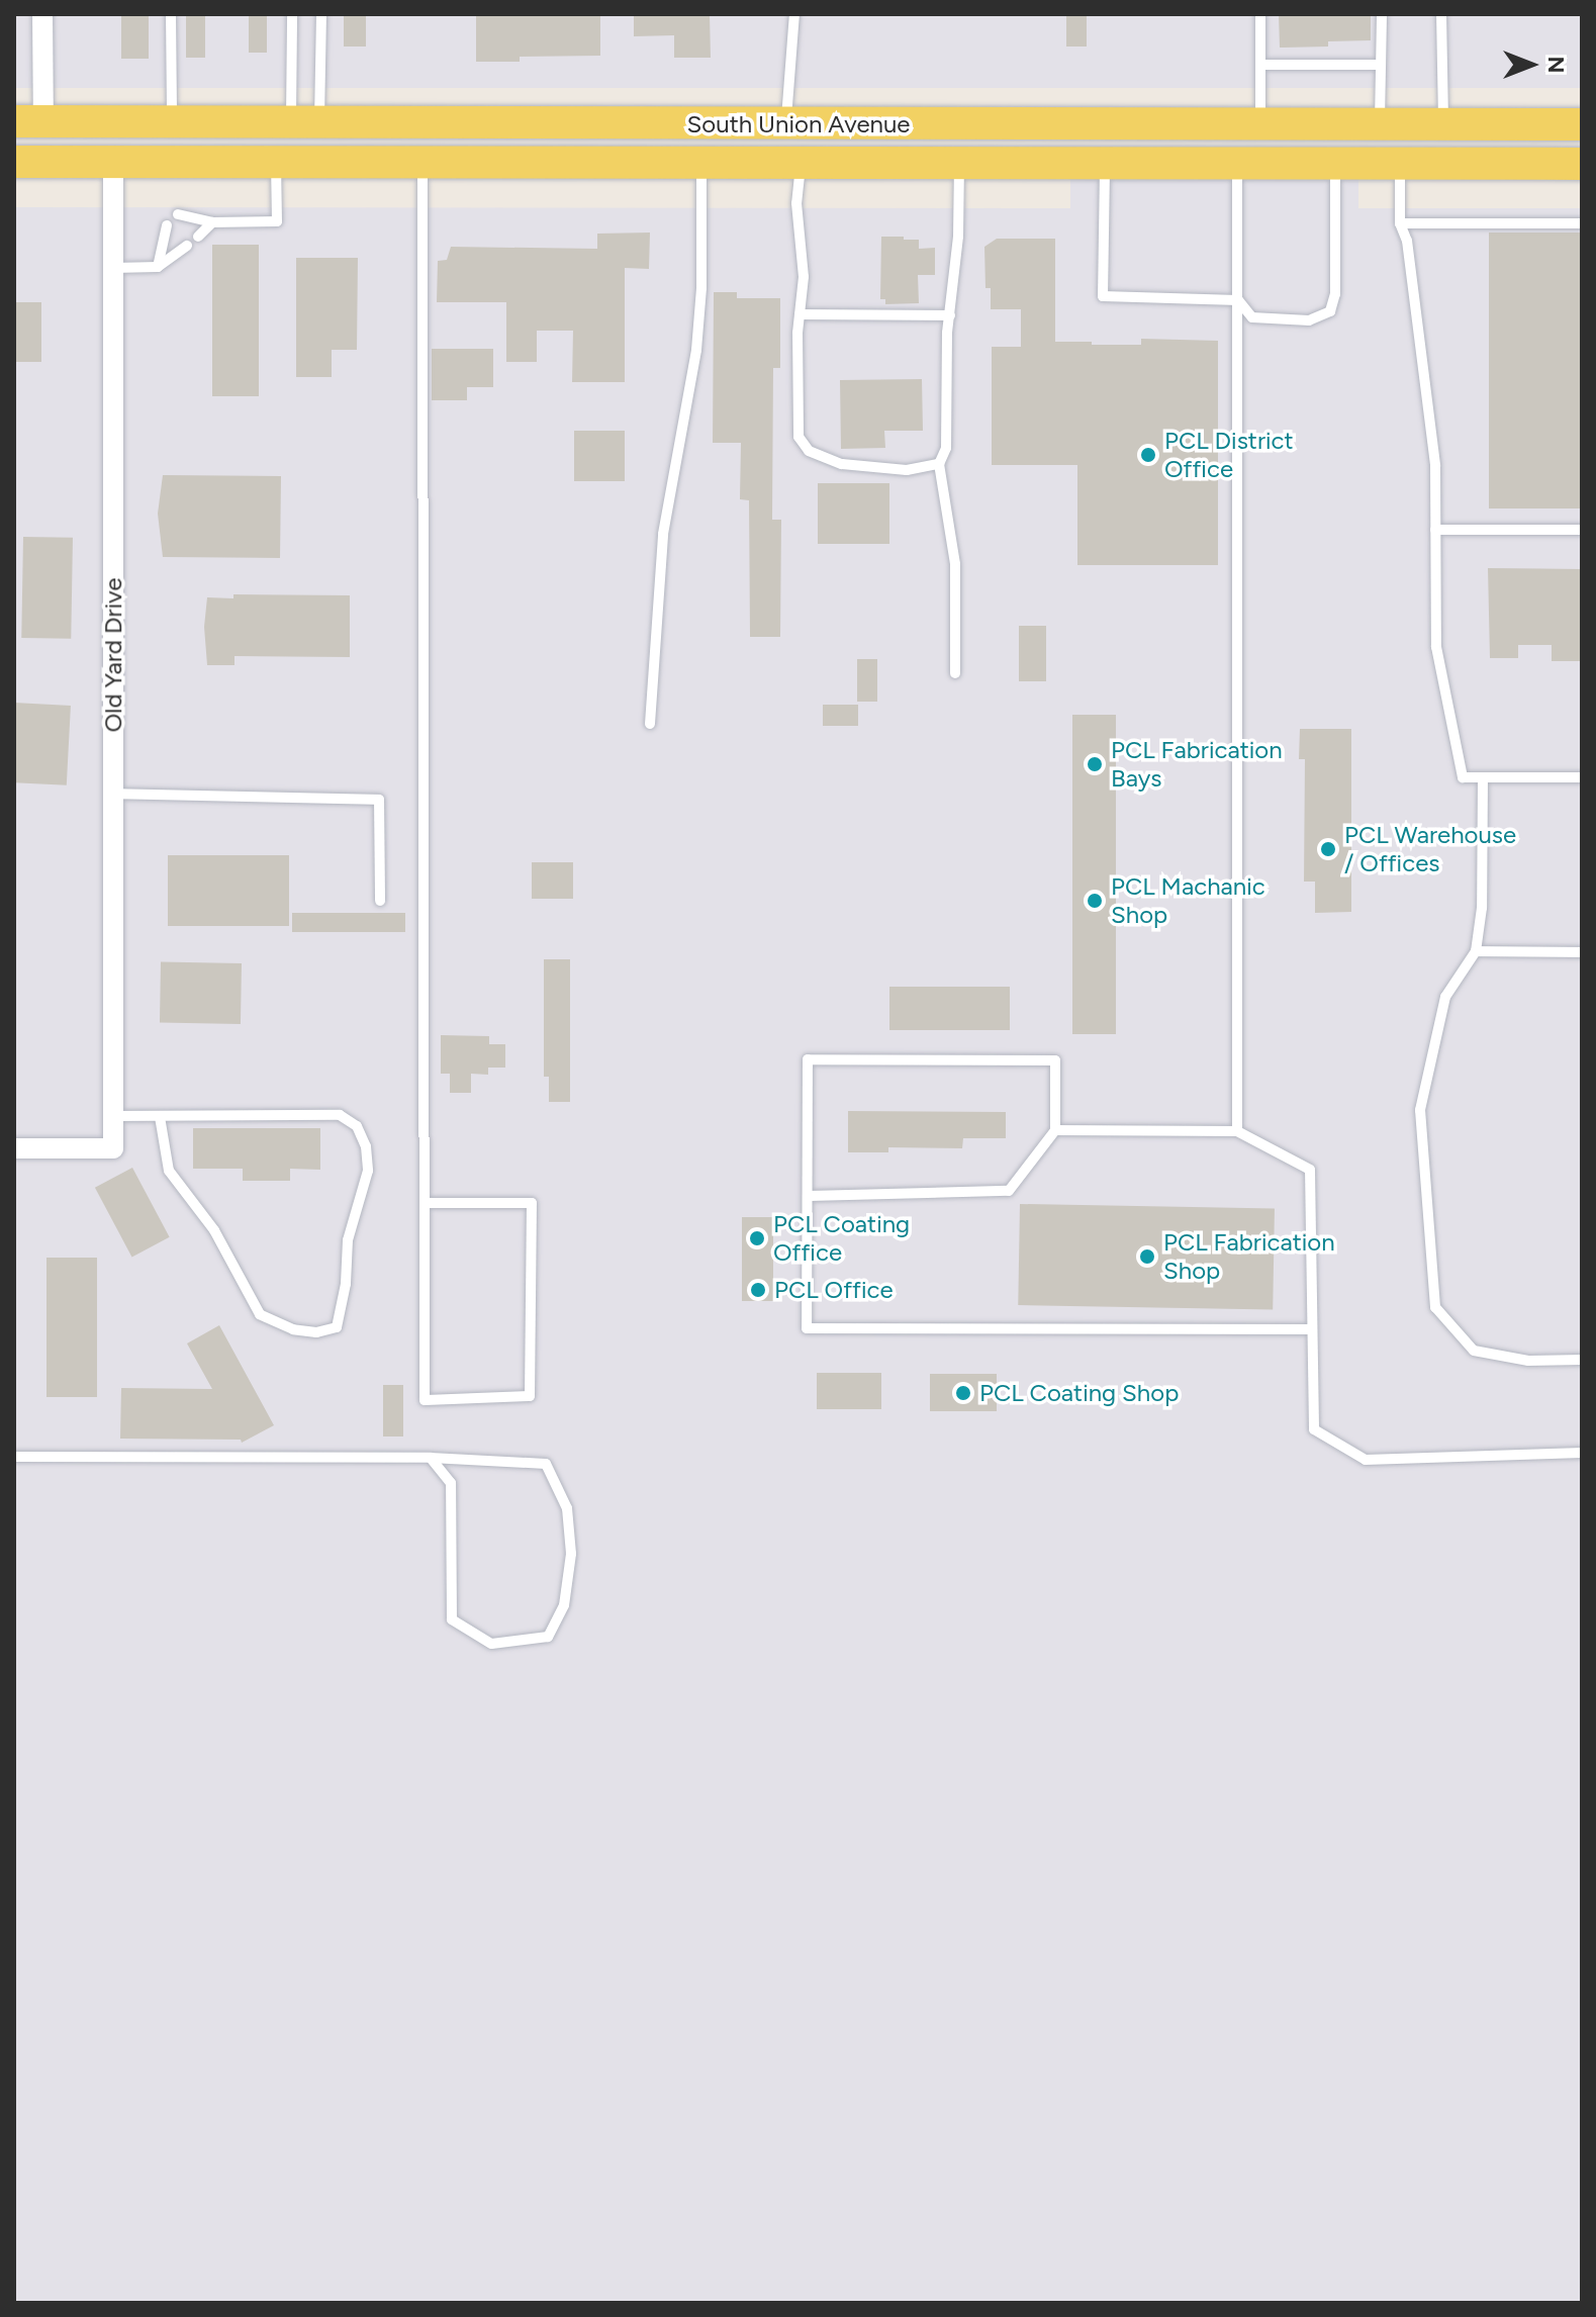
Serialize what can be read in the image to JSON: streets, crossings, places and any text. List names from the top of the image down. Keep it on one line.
{"streets":{"main road":["South Union Avenue"],"street":["Old Yard Drive"]},"crossings":[["South Union Avenue","Old Yard Drive"]],"places":["PCL District Office","PCL Fabrication Bays","PCL Warehouse / Offices","PCL Machanic Shop","PCL Coating Office","PCL Fabrication Shop","PCL Office","PCL Coating Shop"],"north":"right"}
